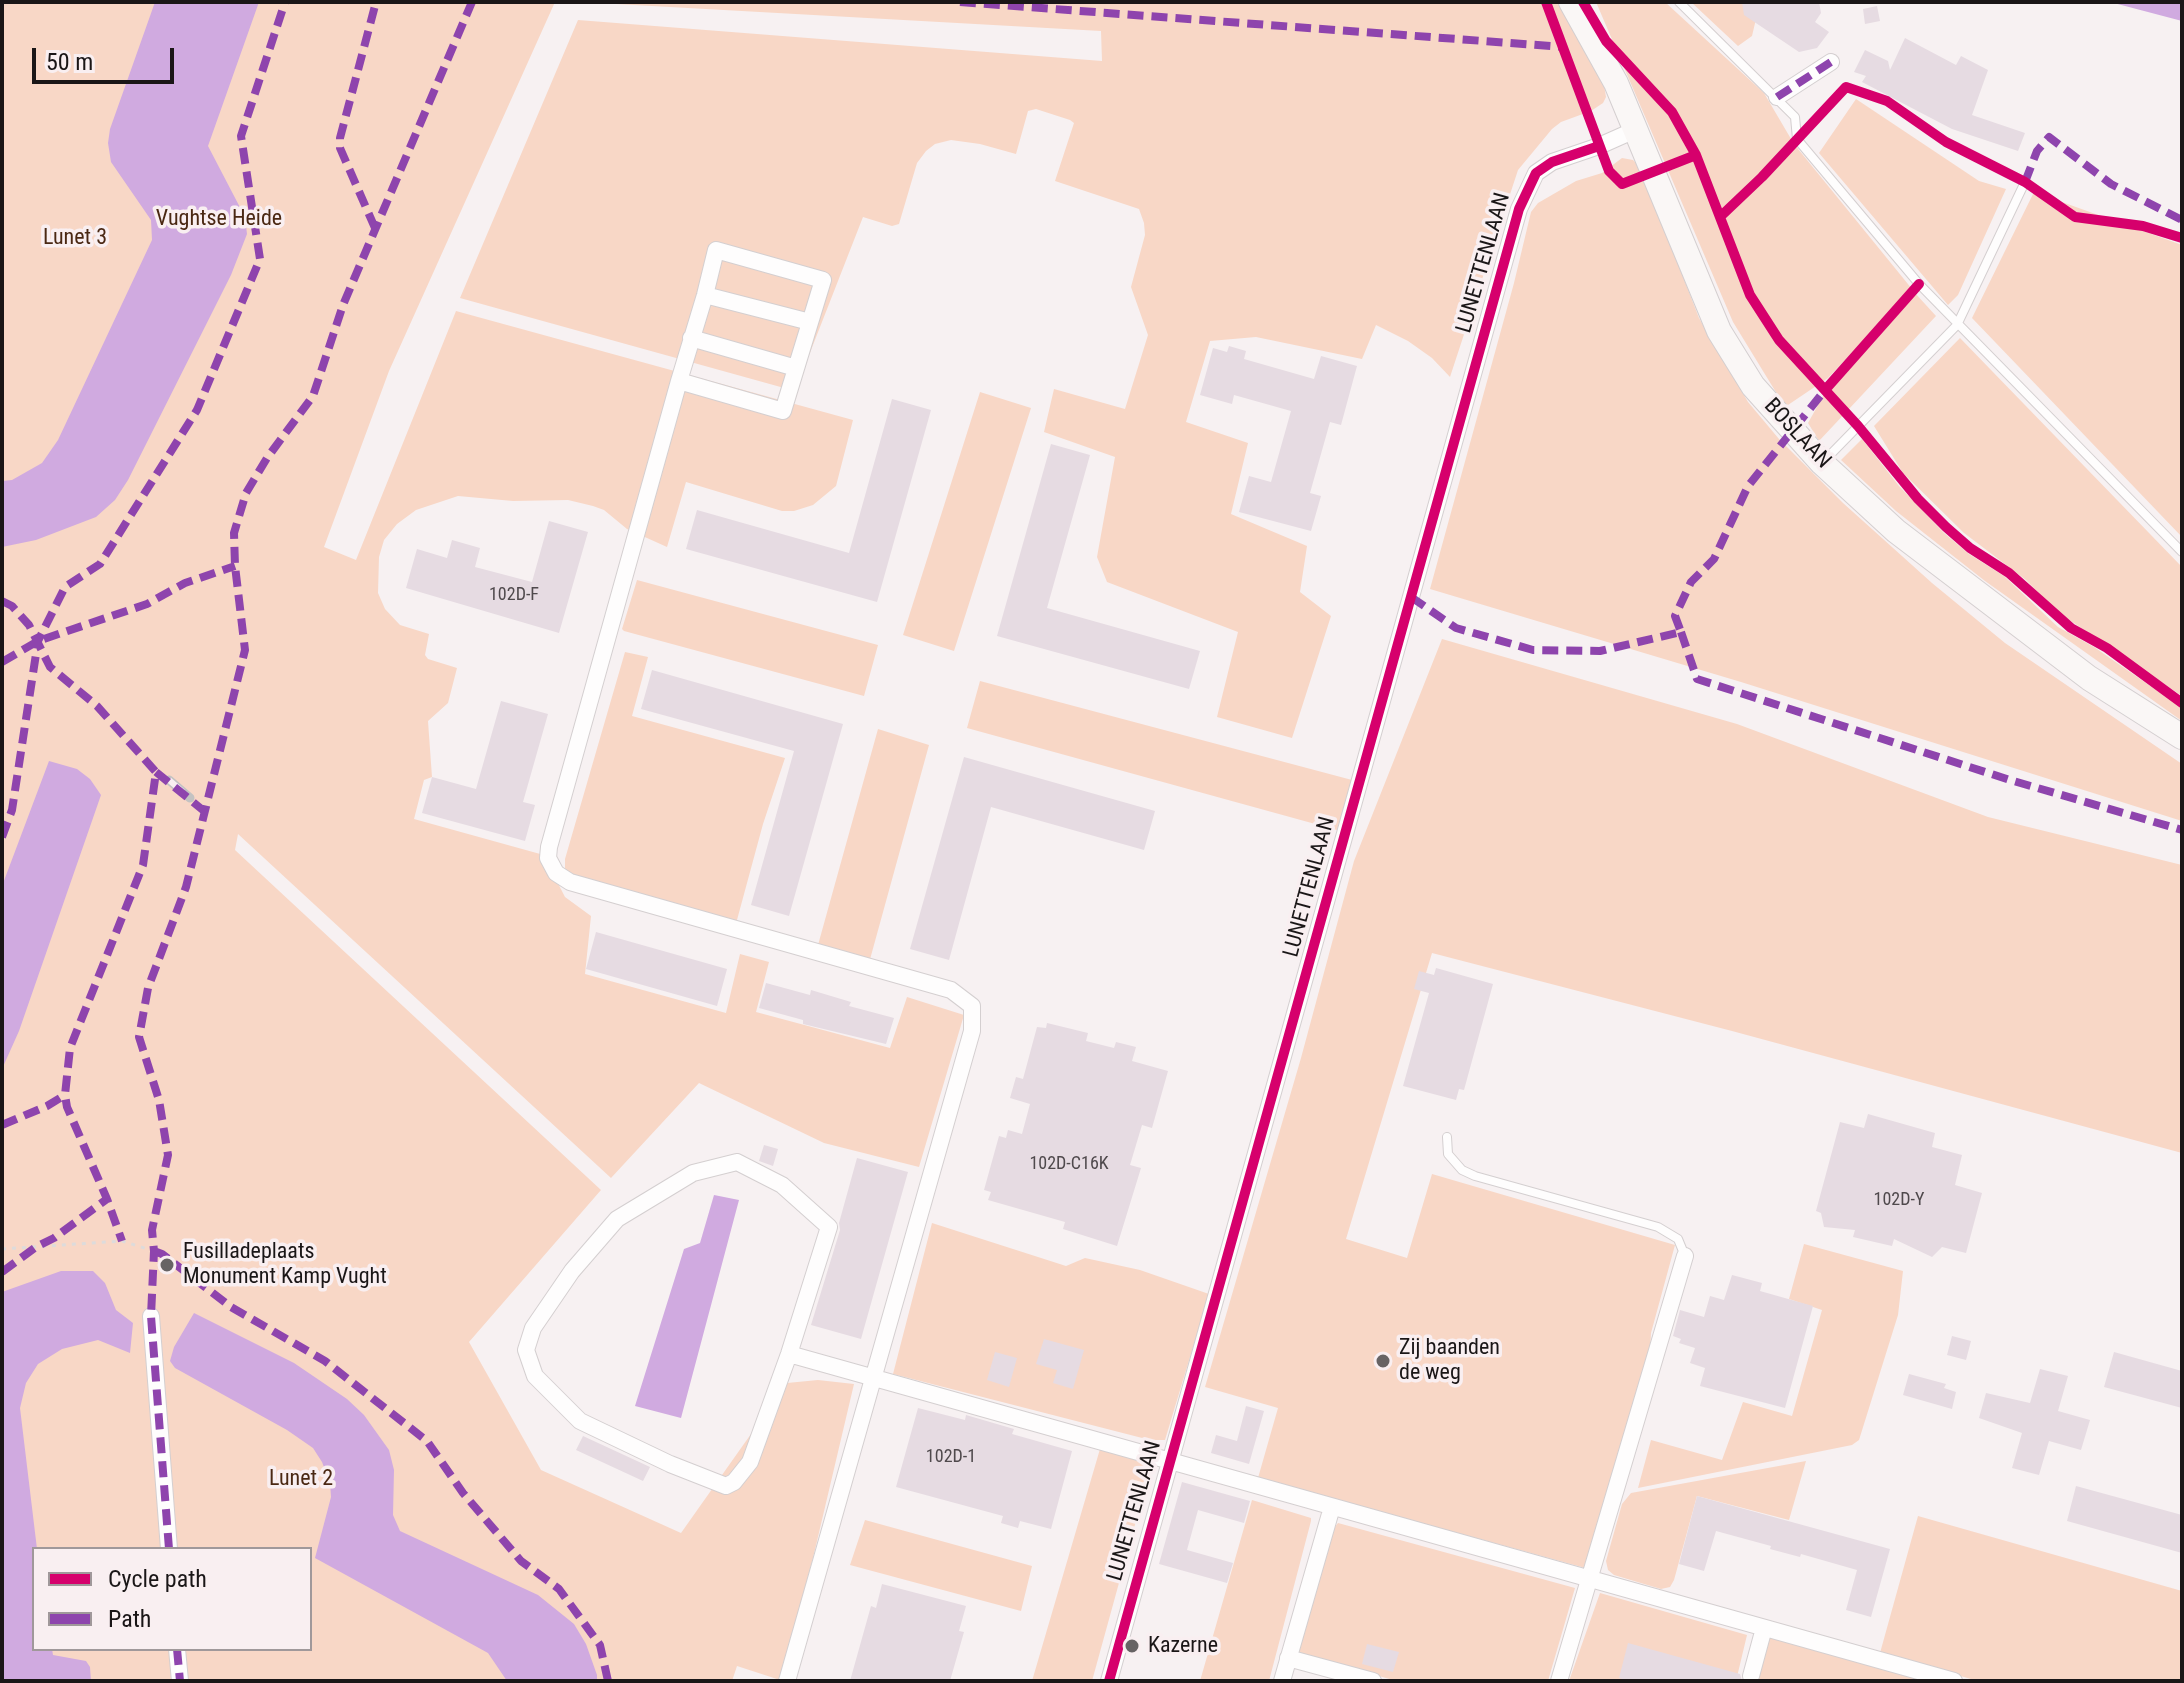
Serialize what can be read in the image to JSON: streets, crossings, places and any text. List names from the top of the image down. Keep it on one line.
{"streets":{"main road":["BOSLAAN"],"street":["LUNETTENLAAN"]},"crossings":[["LUNETTENLAAN","BOSLAAN"]],"parks":["Vughtse Heide","Lunet 3","Lunet 2"],"places":["Fusilladeplaats Monument Kamp Vught","Zij baanden de weg","Kazerne"],"house_numbers":["102D-F","102D-C16K","102D-Y","102D-1"],"legend":["Cycle path","Path"],"scale_bar":"50 m"}
